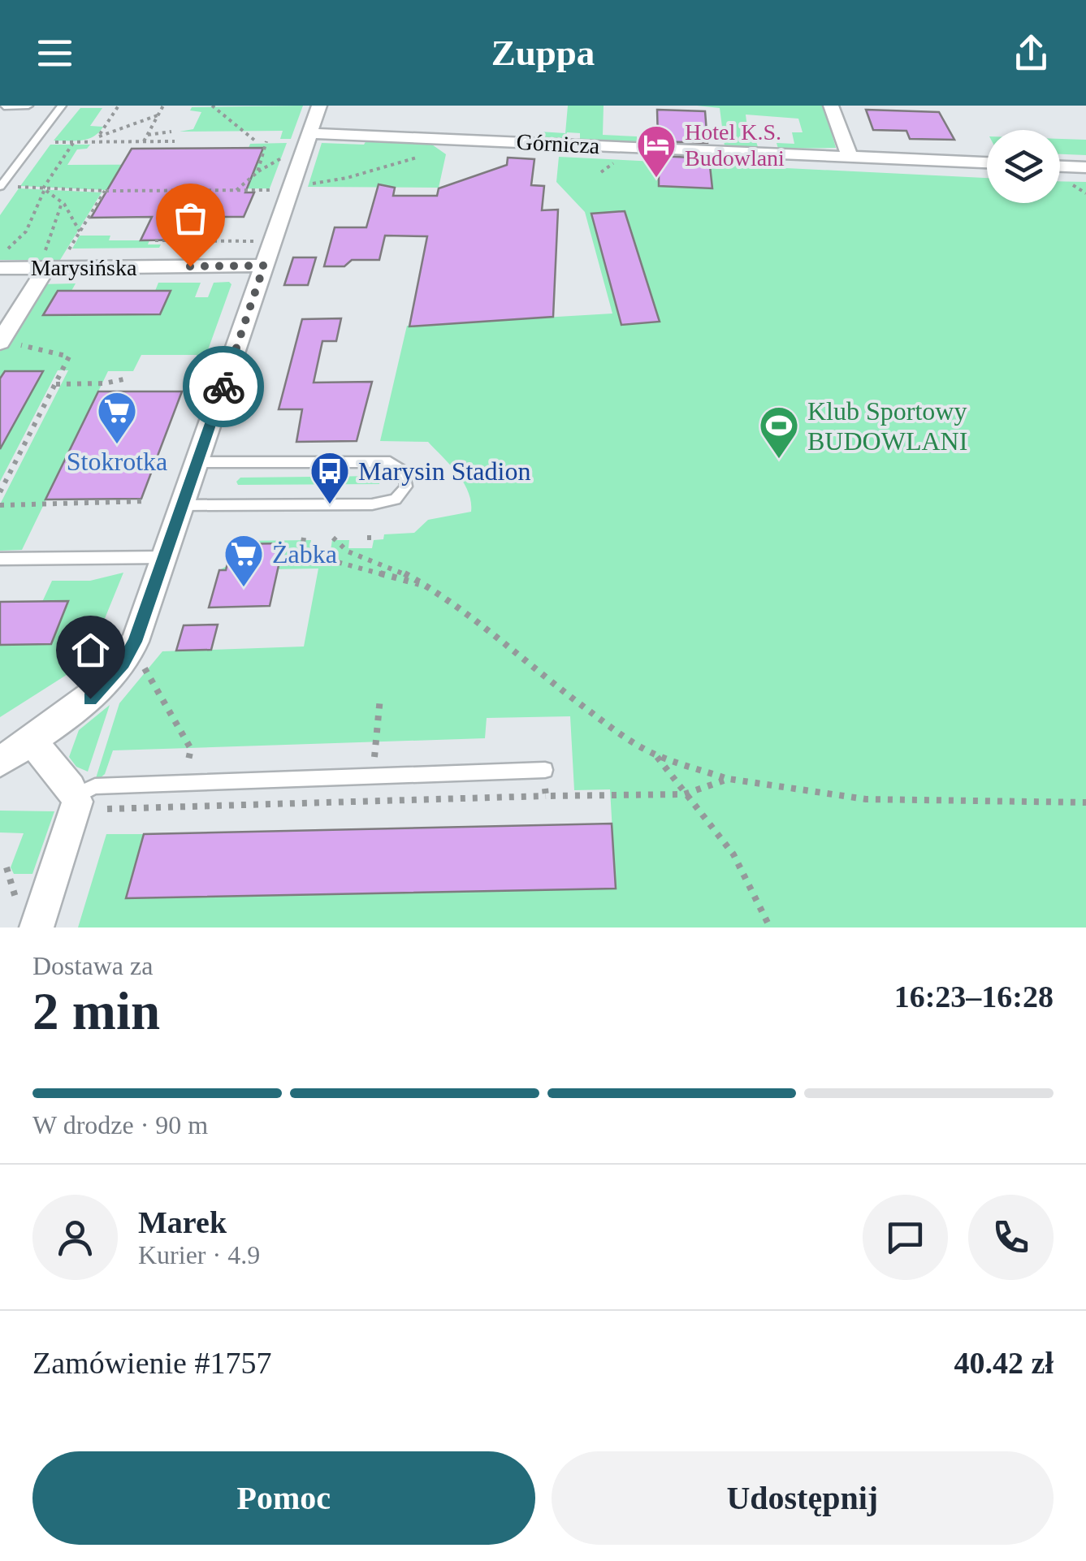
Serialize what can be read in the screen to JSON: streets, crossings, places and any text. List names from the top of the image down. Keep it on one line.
{"streets":{"street":["Górnicza","Marysińska"]},"places":{"hotel":["Hotel K.S. Budowlani"],"supermarket":["Stokrotka","Żabka"],"sports":["Klub Sportowy BUDOWLANI"],"bus stop":["Marysin Stadion"]},"page":{"header":"Zuppa","heading":["2 min","Dostawa za","16:23–16:28"],"panel":["Marek","Kurier · 4.9","Zamówienie #1757","40.42 zł"],"bar":"W drodze · 90 m","buttons":["Pomoc","Udostępnij"]}}
